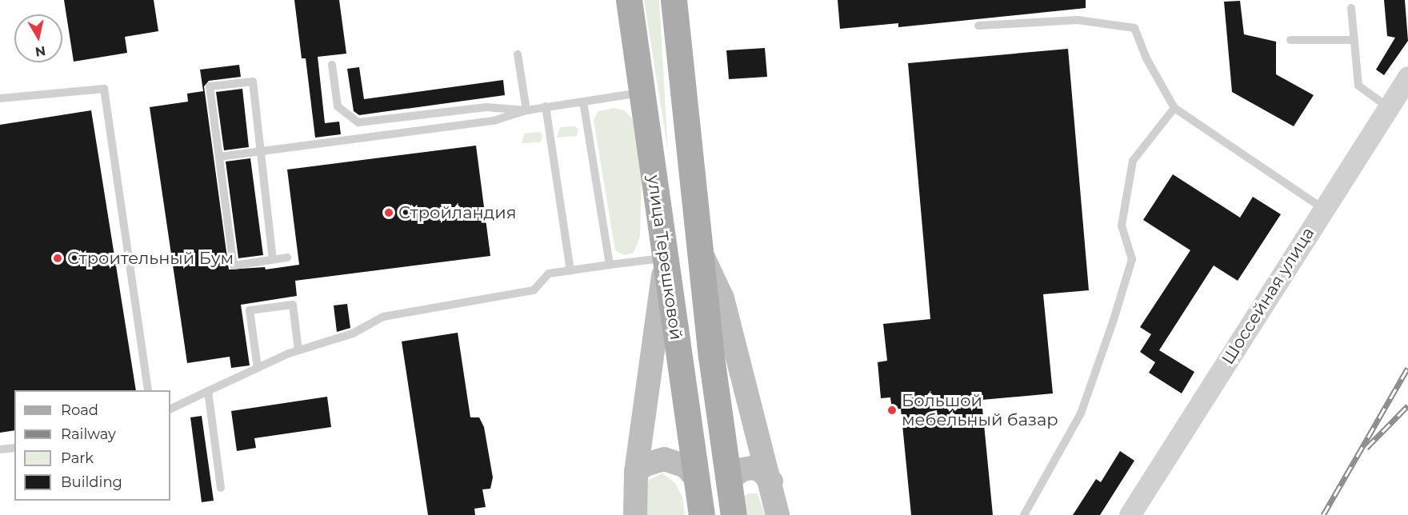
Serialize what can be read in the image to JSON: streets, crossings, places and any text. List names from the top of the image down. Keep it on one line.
{"streets":{"main road":["улица Терешковой"],"street":["Шоссейная улица"]},"places":["Стройландия","Строительный Бум","Большой мебельный базар"],"legend":["Road","Railway","Park","Building"],"north":"bottom"}
